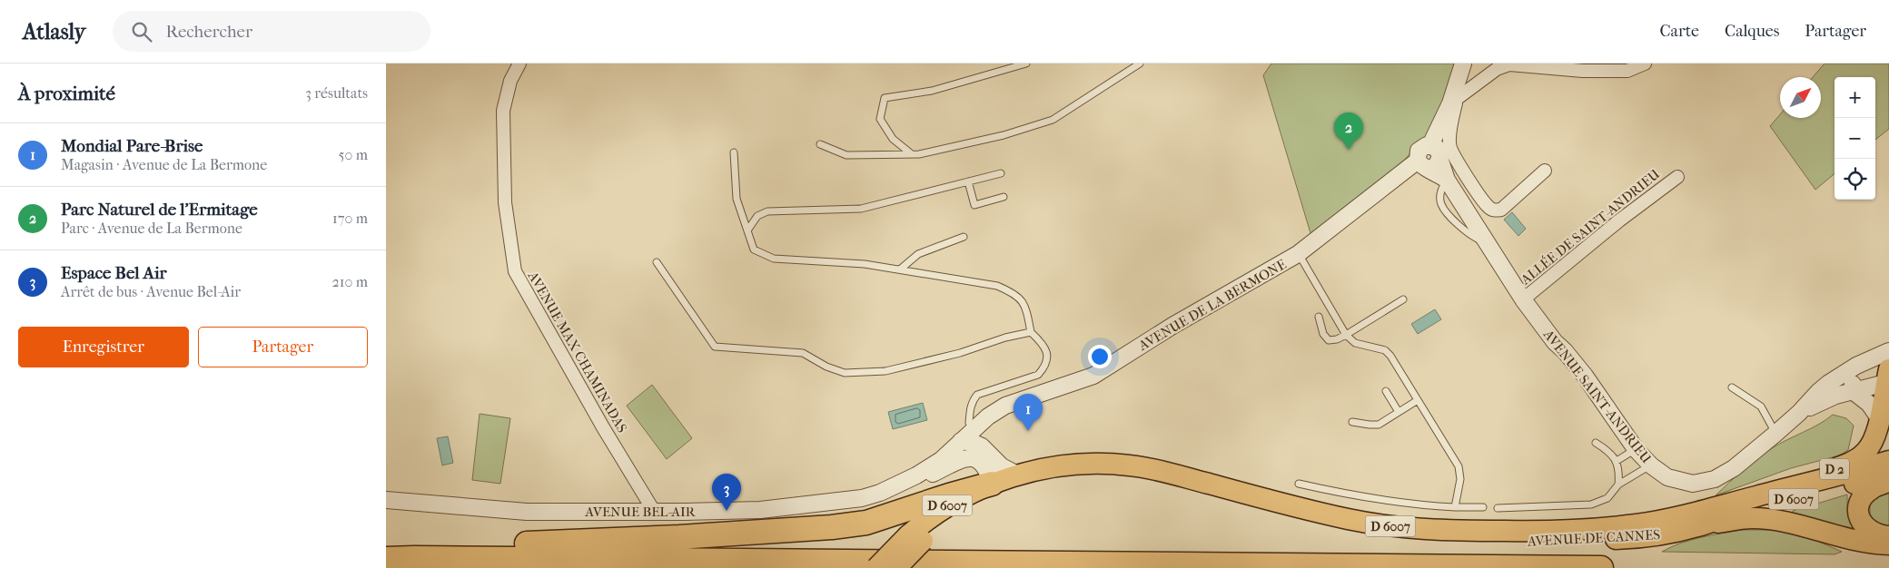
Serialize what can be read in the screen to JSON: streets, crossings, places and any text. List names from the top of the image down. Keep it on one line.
{"streets":{"main road":["D 2","D 6007","AVENUE DE CANNES"],"street":["ALLÉE DE SAINT-ANDRIEU","AVENUE DE LA BERMONE","AVENUE MAX CHAMINADAS","AVENUE SAINT-ANDRIEU","AVENUE BEL-AIR"]},"crossings":[["ALLÉE DE SAINT-ANDRIEU","AVENUE SAINT-ANDRIEU"],["AVENUE DE LA BERMONE","AVENUE SAINT-ANDRIEU"],["AVENUE DE LA BERMONE","AVENUE BEL-AIR"],["AVENUE MAX CHAMINADAS","AVENUE BEL-AIR"],["D 2","D 6007"],["D 6007","AVENUE BEL-AIR"],["D 6007","AVENUE DE CANNES"]],"north":"top right","page":{"header":"Atlasly","search":"Rechercher","nav":["Carte","Calques","Partager"],"heading":["À proximité","3 résultats"],"map_buttons":["+","−"],"pins":["2","1","3"],"list":[{"mark":"1","name":"Mondial Pare-Brise","note":"Magasin · Avenue de La Bermone","value":"50 m"},{"mark":"2","name":"Parc Naturel de l'Ermitage","note":"Parc · Avenue de La Bermone","value":"170 m"},{"mark":"3","name":"Espace Bel Air","note":"Arrêt de bus · Avenue Bel-Air","value":"210 m"}],"buttons":["Enregistrer","Partager"]}}
